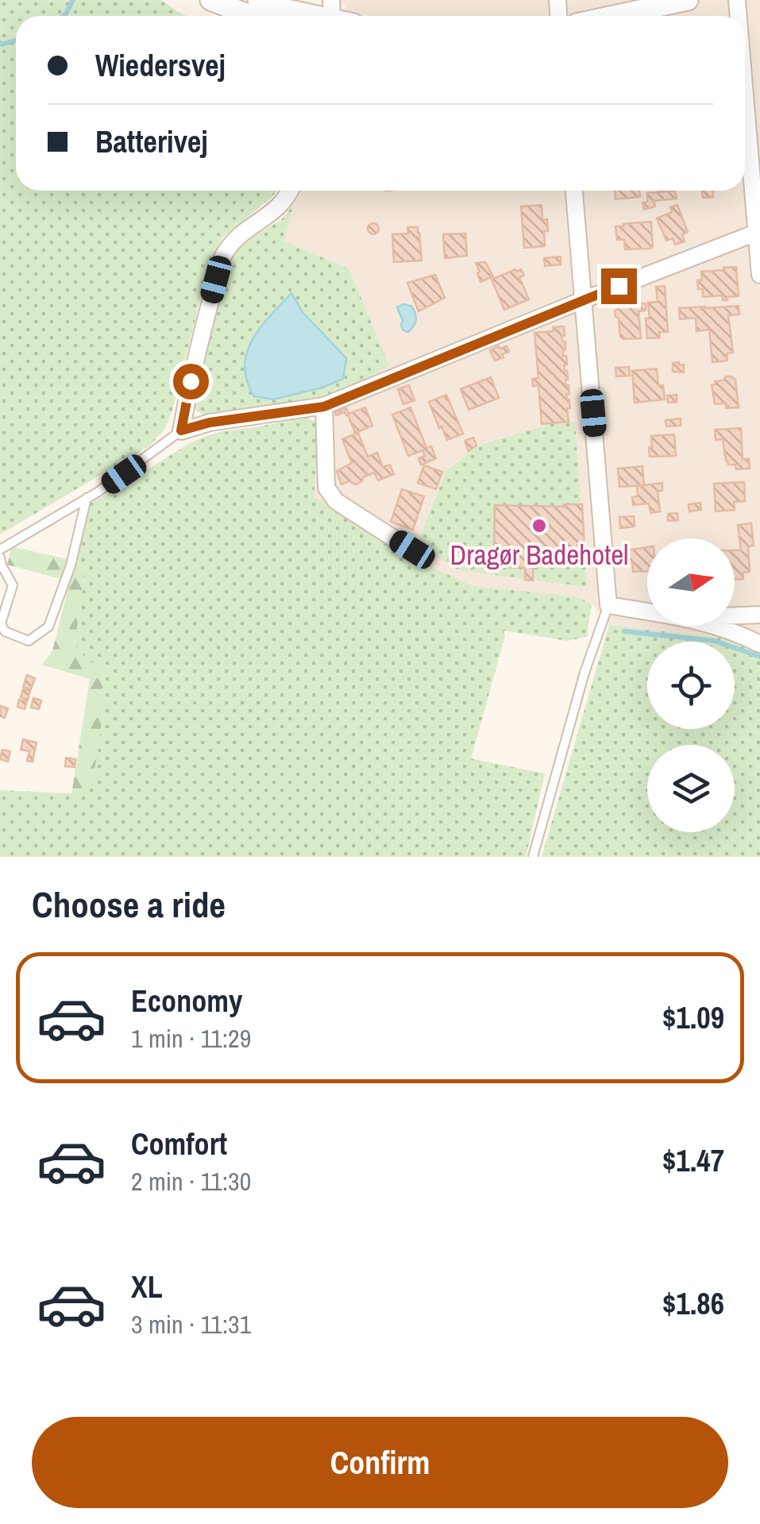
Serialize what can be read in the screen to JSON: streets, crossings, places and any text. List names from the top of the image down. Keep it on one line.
{"places":["Dragør Badehotel"],"north":"right","page":{"banner":["Wiedersvej","Batterivej"],"heading":"Choose a ride","list":[{"name":"Economy","note":"1 min · 11:29","value":"$1.09"},{"name":"Comfort","note":"2 min · 11:30","value":"$1.47"},{"name":"XL","note":"3 min · 11:31","value":"$1.86"}],"buttons":"Confirm"}}
